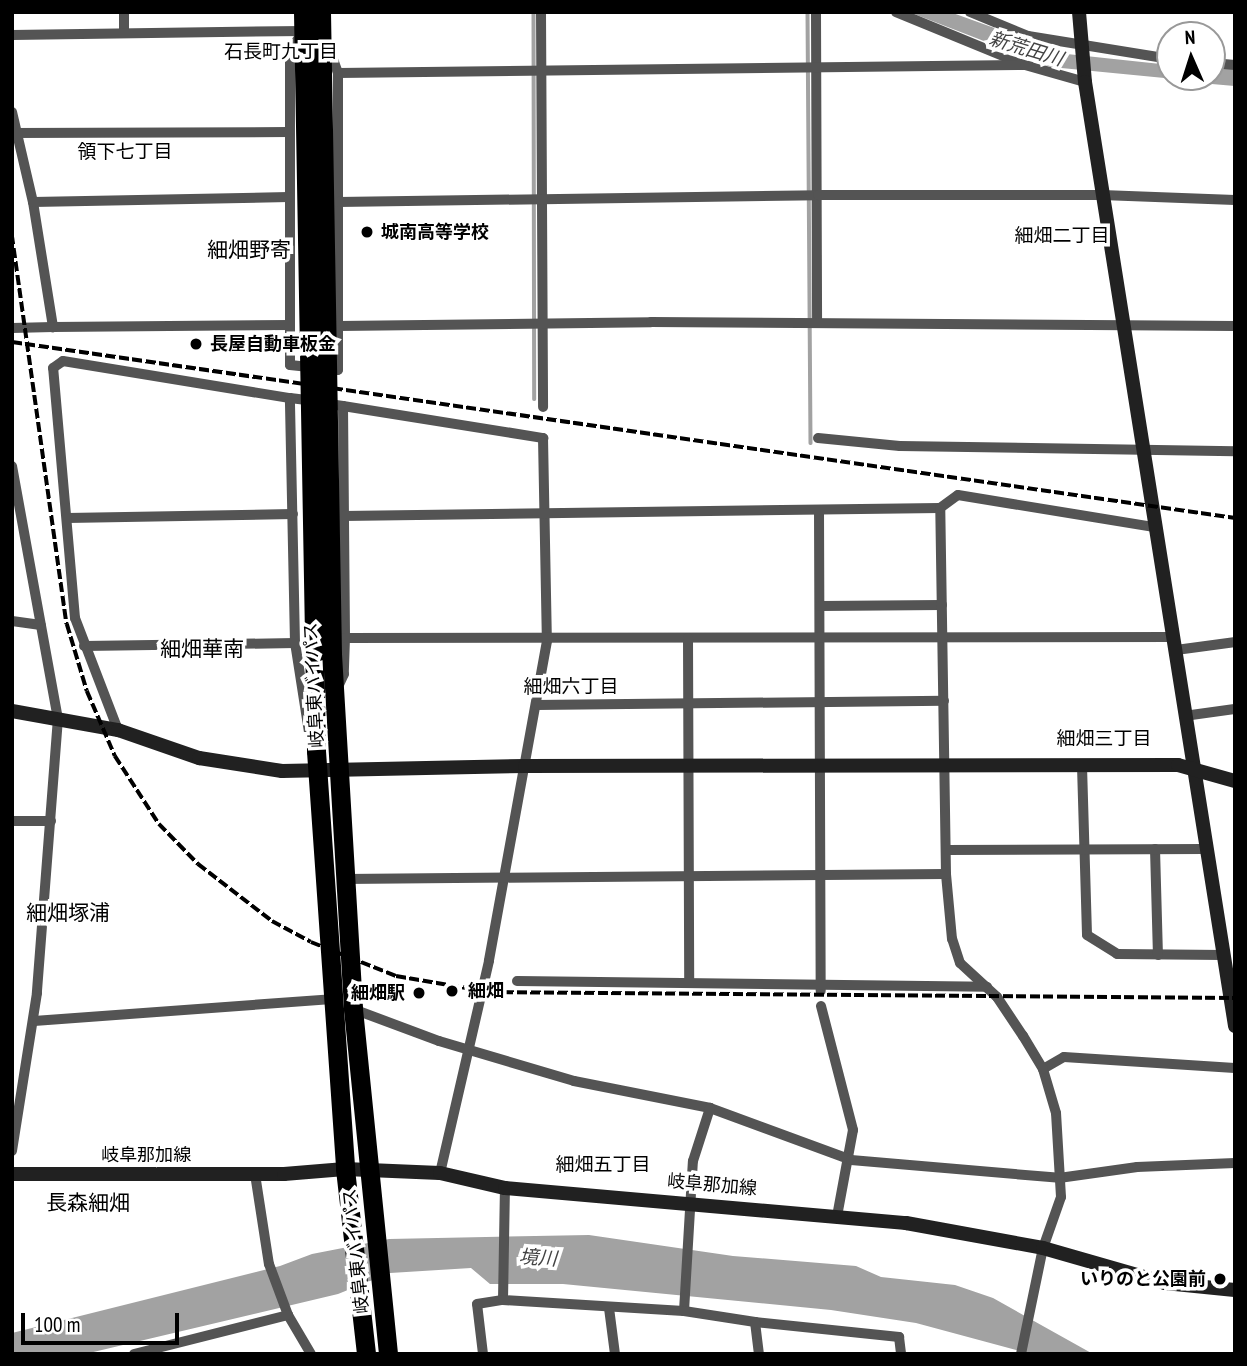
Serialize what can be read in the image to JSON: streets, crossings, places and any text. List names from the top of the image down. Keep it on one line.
{"streets":{"highway":["岐阜東バイパス"],"street":["岐阜那加線"]},"crossings":[["岐阜東バイパス","岐阜那加線"]],"districts":["石長町九丁目","領下七丁目","細畑二丁目","細畑野寄","細畑華南","細畑六丁目","細畑三丁目","細畑塚浦","細畑五丁目","長森細畑"],"water":["新荒田川","境川"],"places":["城南高等学校","長屋自動車板金","細畑","細畑駅","いりのと公園前"],"scale_bar":"100 m","north":"top"}
